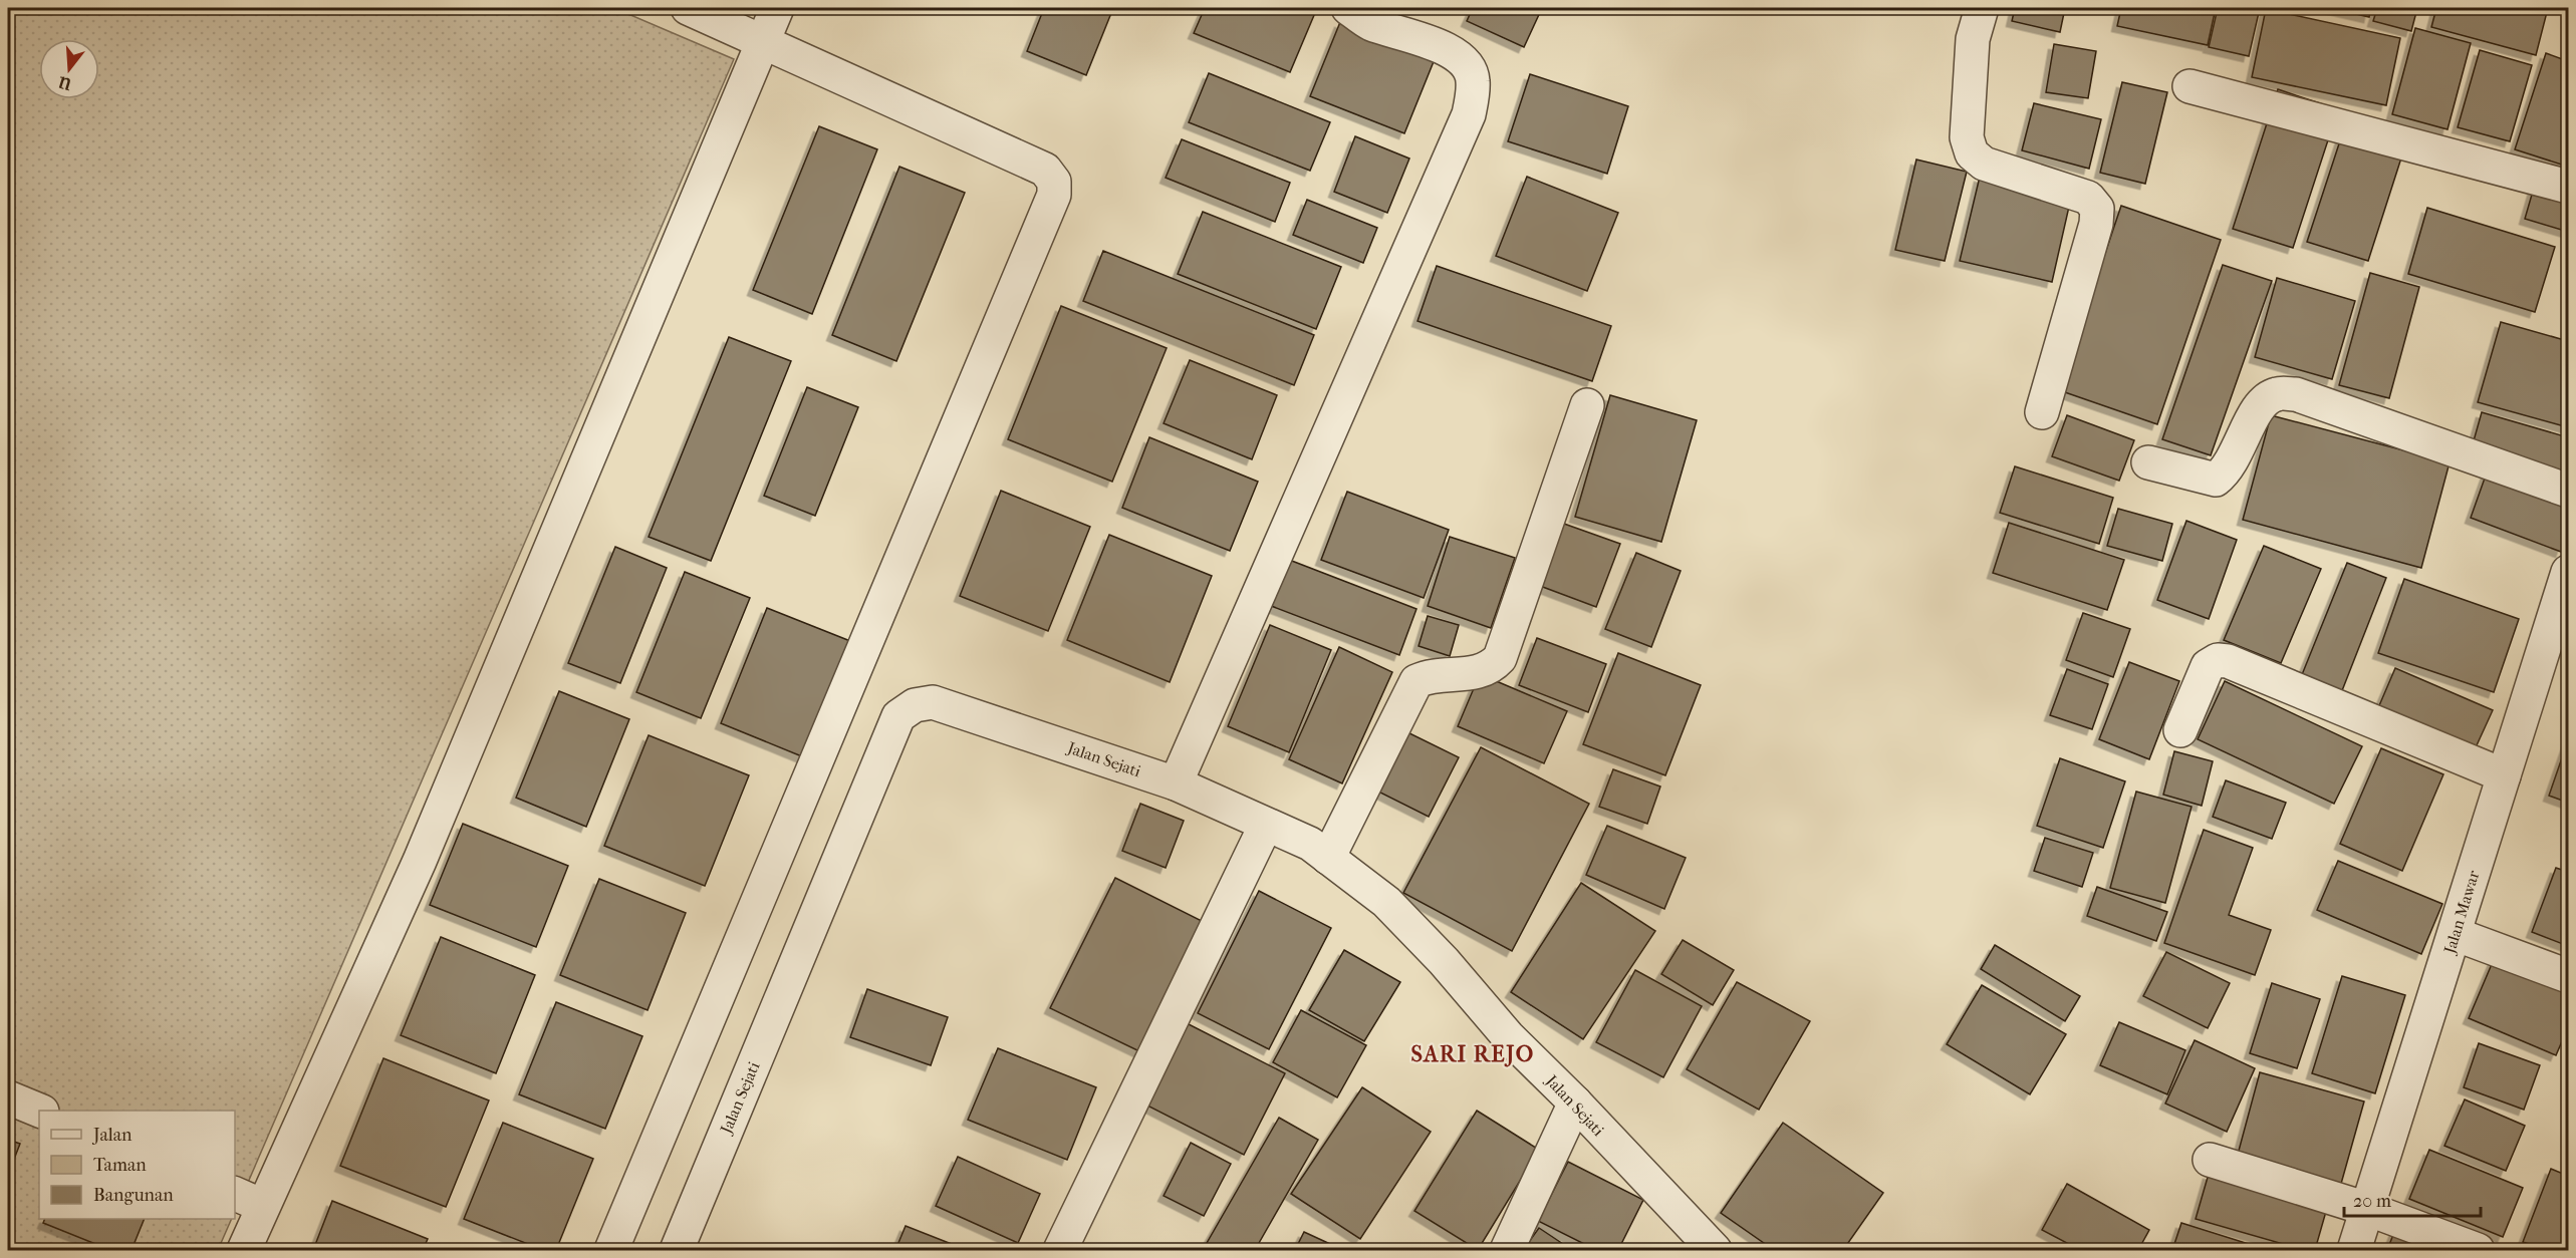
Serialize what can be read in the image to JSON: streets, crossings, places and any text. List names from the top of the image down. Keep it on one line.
{"streets":{"street":["Jalan Sejati","Jalan Mawar"]},"districts":["SARI REJO"],"legend":["Jalan","Taman","Bangunan"],"scale_bar":"20 m","north":"bottom"}
